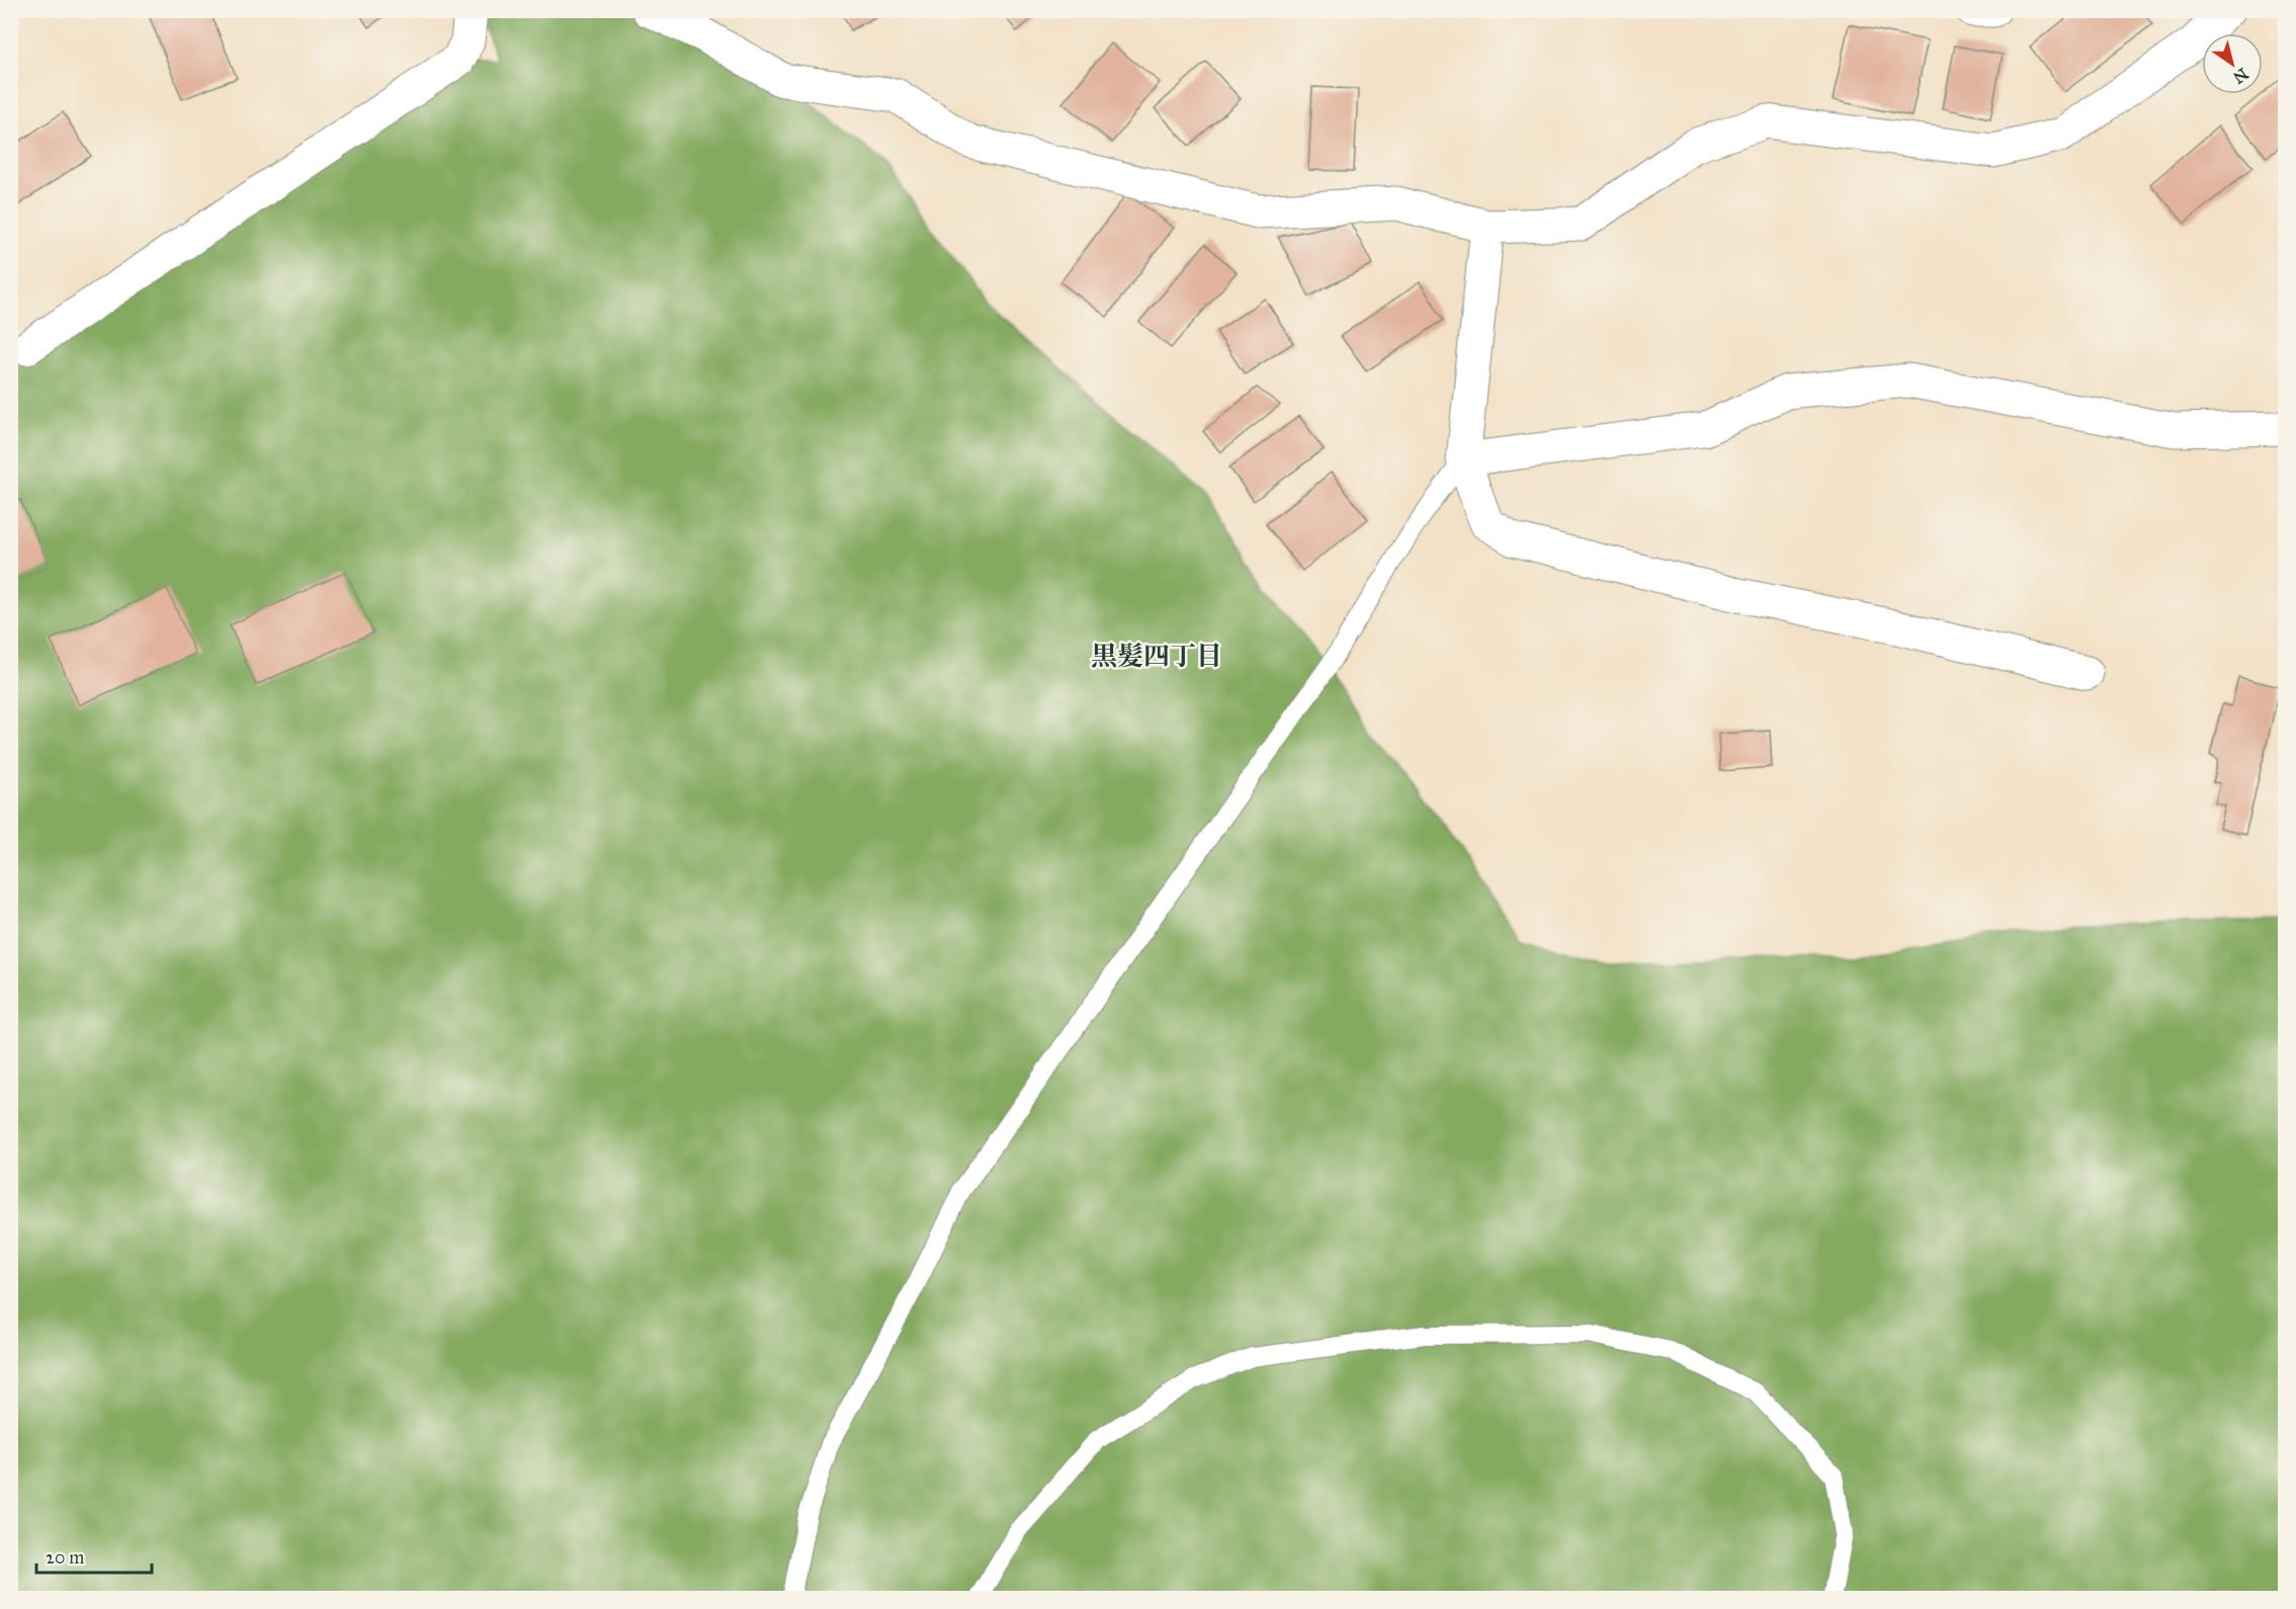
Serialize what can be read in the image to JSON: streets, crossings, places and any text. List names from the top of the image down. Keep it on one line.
{"districts":["黒髪四丁目"],"scale_bar":"20 m","north":"bottom right"}
